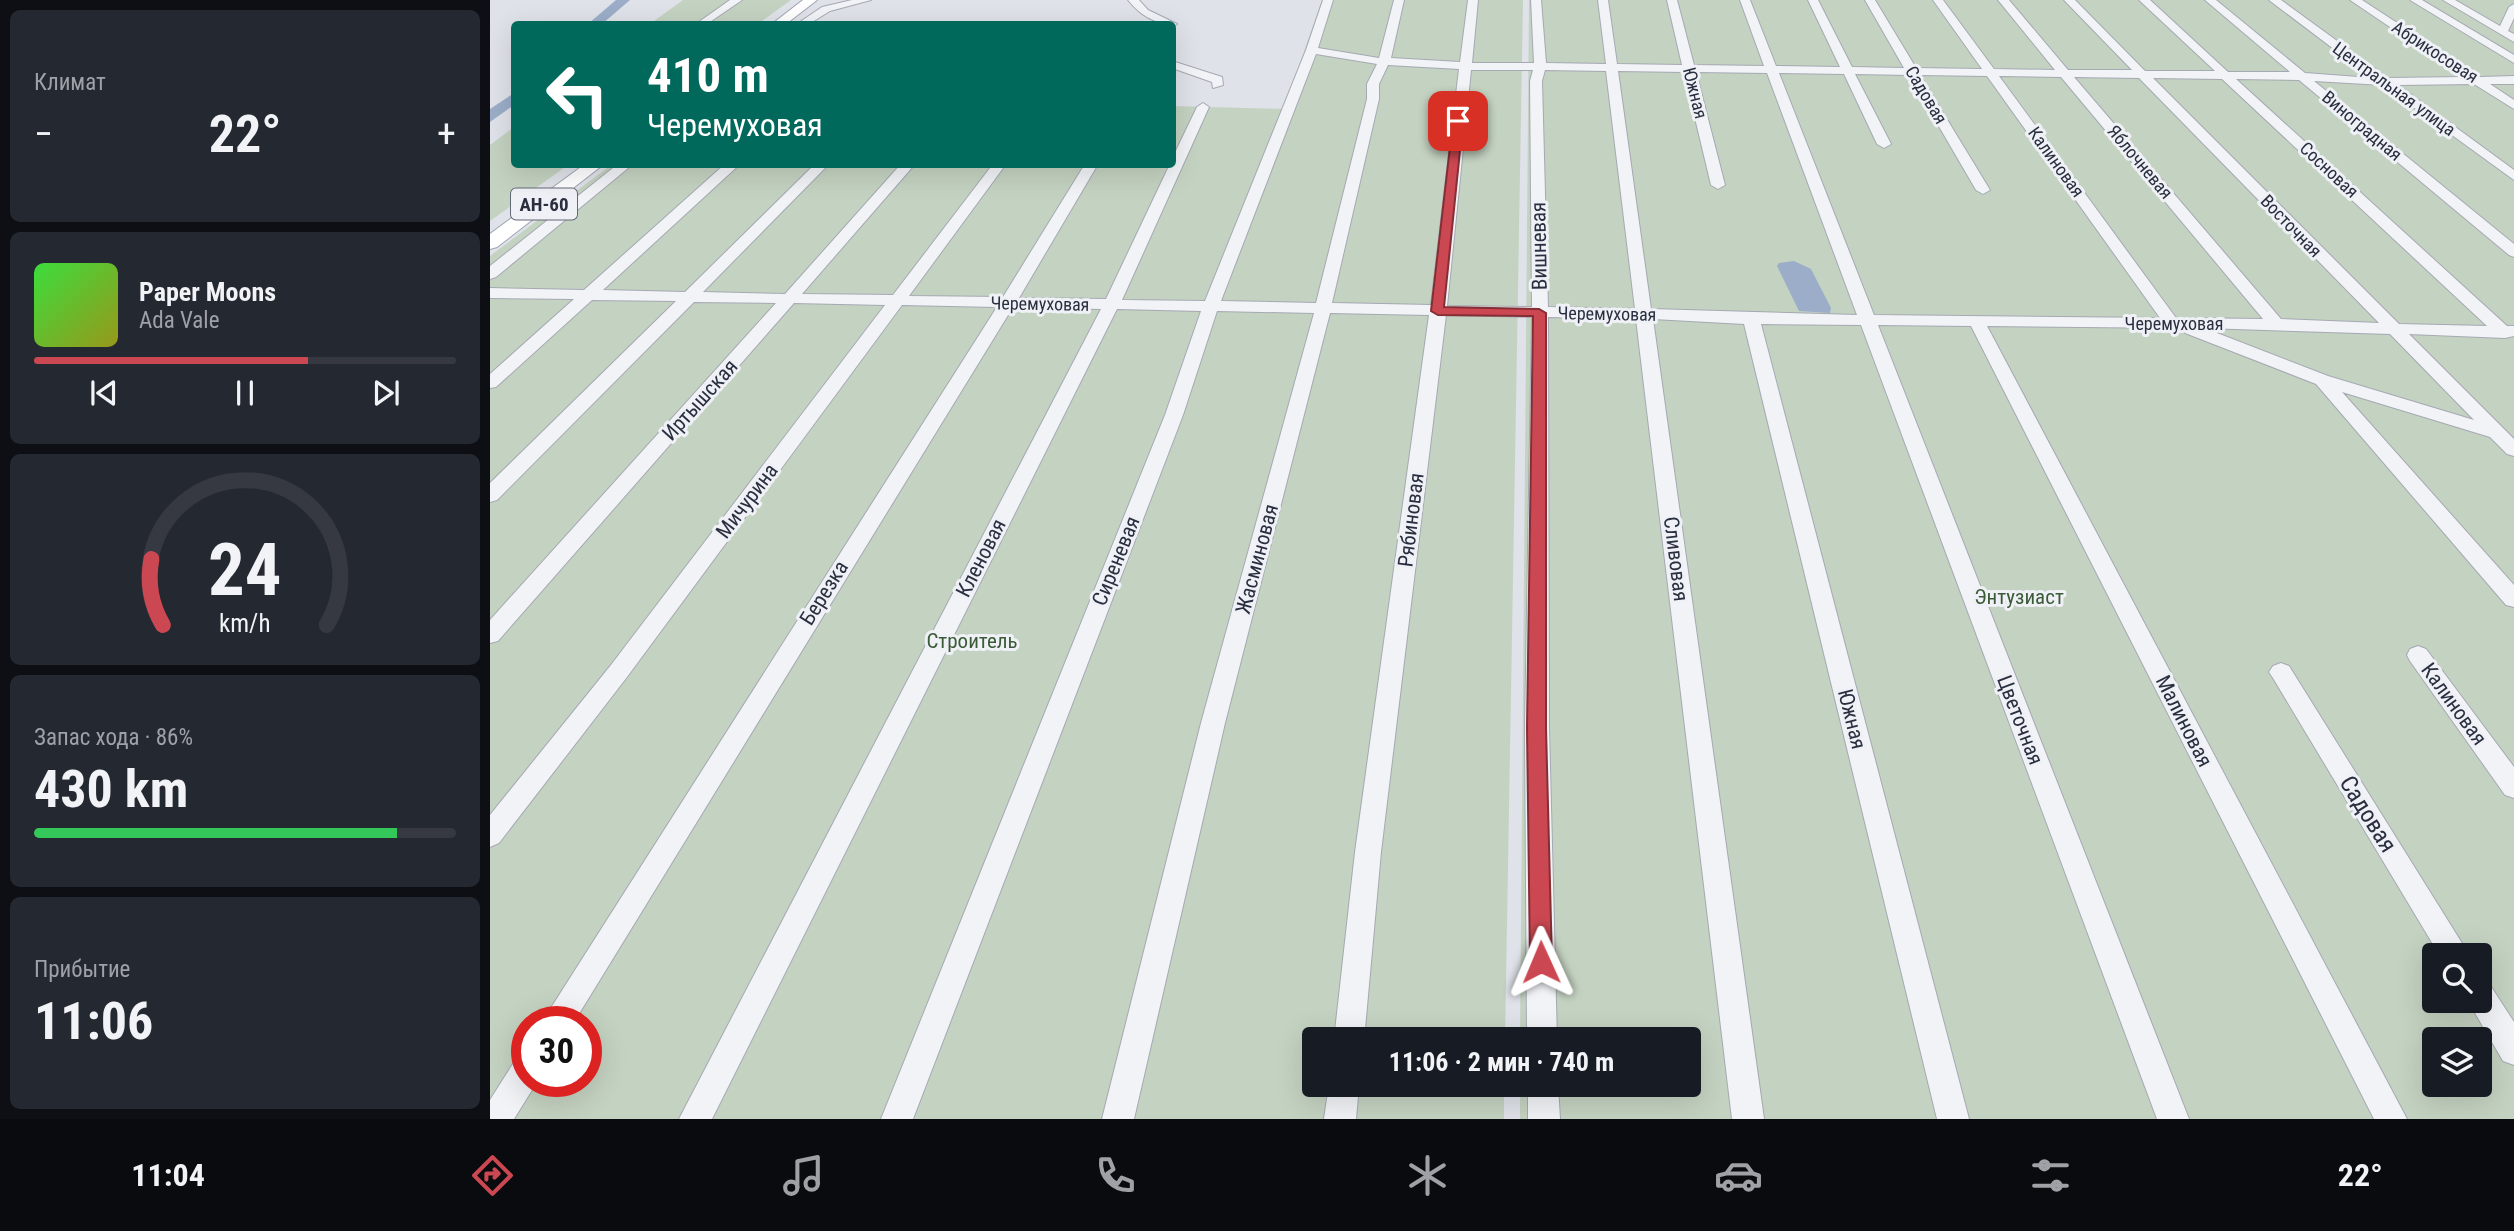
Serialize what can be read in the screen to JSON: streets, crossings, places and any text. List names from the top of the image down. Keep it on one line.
{"streets":{"main road":["АН-60"],"street":["Абрикосовая","Центральная улица","Южная","Садовая","Виноградная","Калиновая","Яблочневая","Сосновая","Восточная","Вишневая","Черемуховая","Иртышская","Мичурина","Рябиновая","Кленовая","Жасминовая","Сливовая","Сиреневая","Березка","Цветочная","Малиновая"]},"crossings":[["Южная","Черемуховая"],["Калиновая","Черемуховая"],["Яблочневая","Черемуховая"],["Сосновая","Черемуховая"],["Восточная","Черемуховая"],["Вишневая","Черемуховая"],["Черемуховая","Иртышская"],["Черемуховая","Мичурина"],["Черемуховая","Рябиновая"],["Черемуховая","Кленовая"],["Черемуховая","Жасминовая"],["Черемуховая","Сливовая"],["Черемуховая","Сиреневая"],["Черемуховая","Березка"],["Черемуховая","Цветочная"],["Черемуховая","Малиновая"]],"parks":["Энтузиаст","Строитель"],"page":{"tile":["Климат",["Запас хода · 86%","430 km"],["Прибытие","11:06"]],"turn":["410 m","Черемуховая"],"heat":["−","22°","+"],"song":["Paper Moons","Ada Vale"],"limit":"30","trip":"11:06 · 2 мин · 740 m","tabs":["11:04","22°"],"gauge":["24","km/h"]}}
